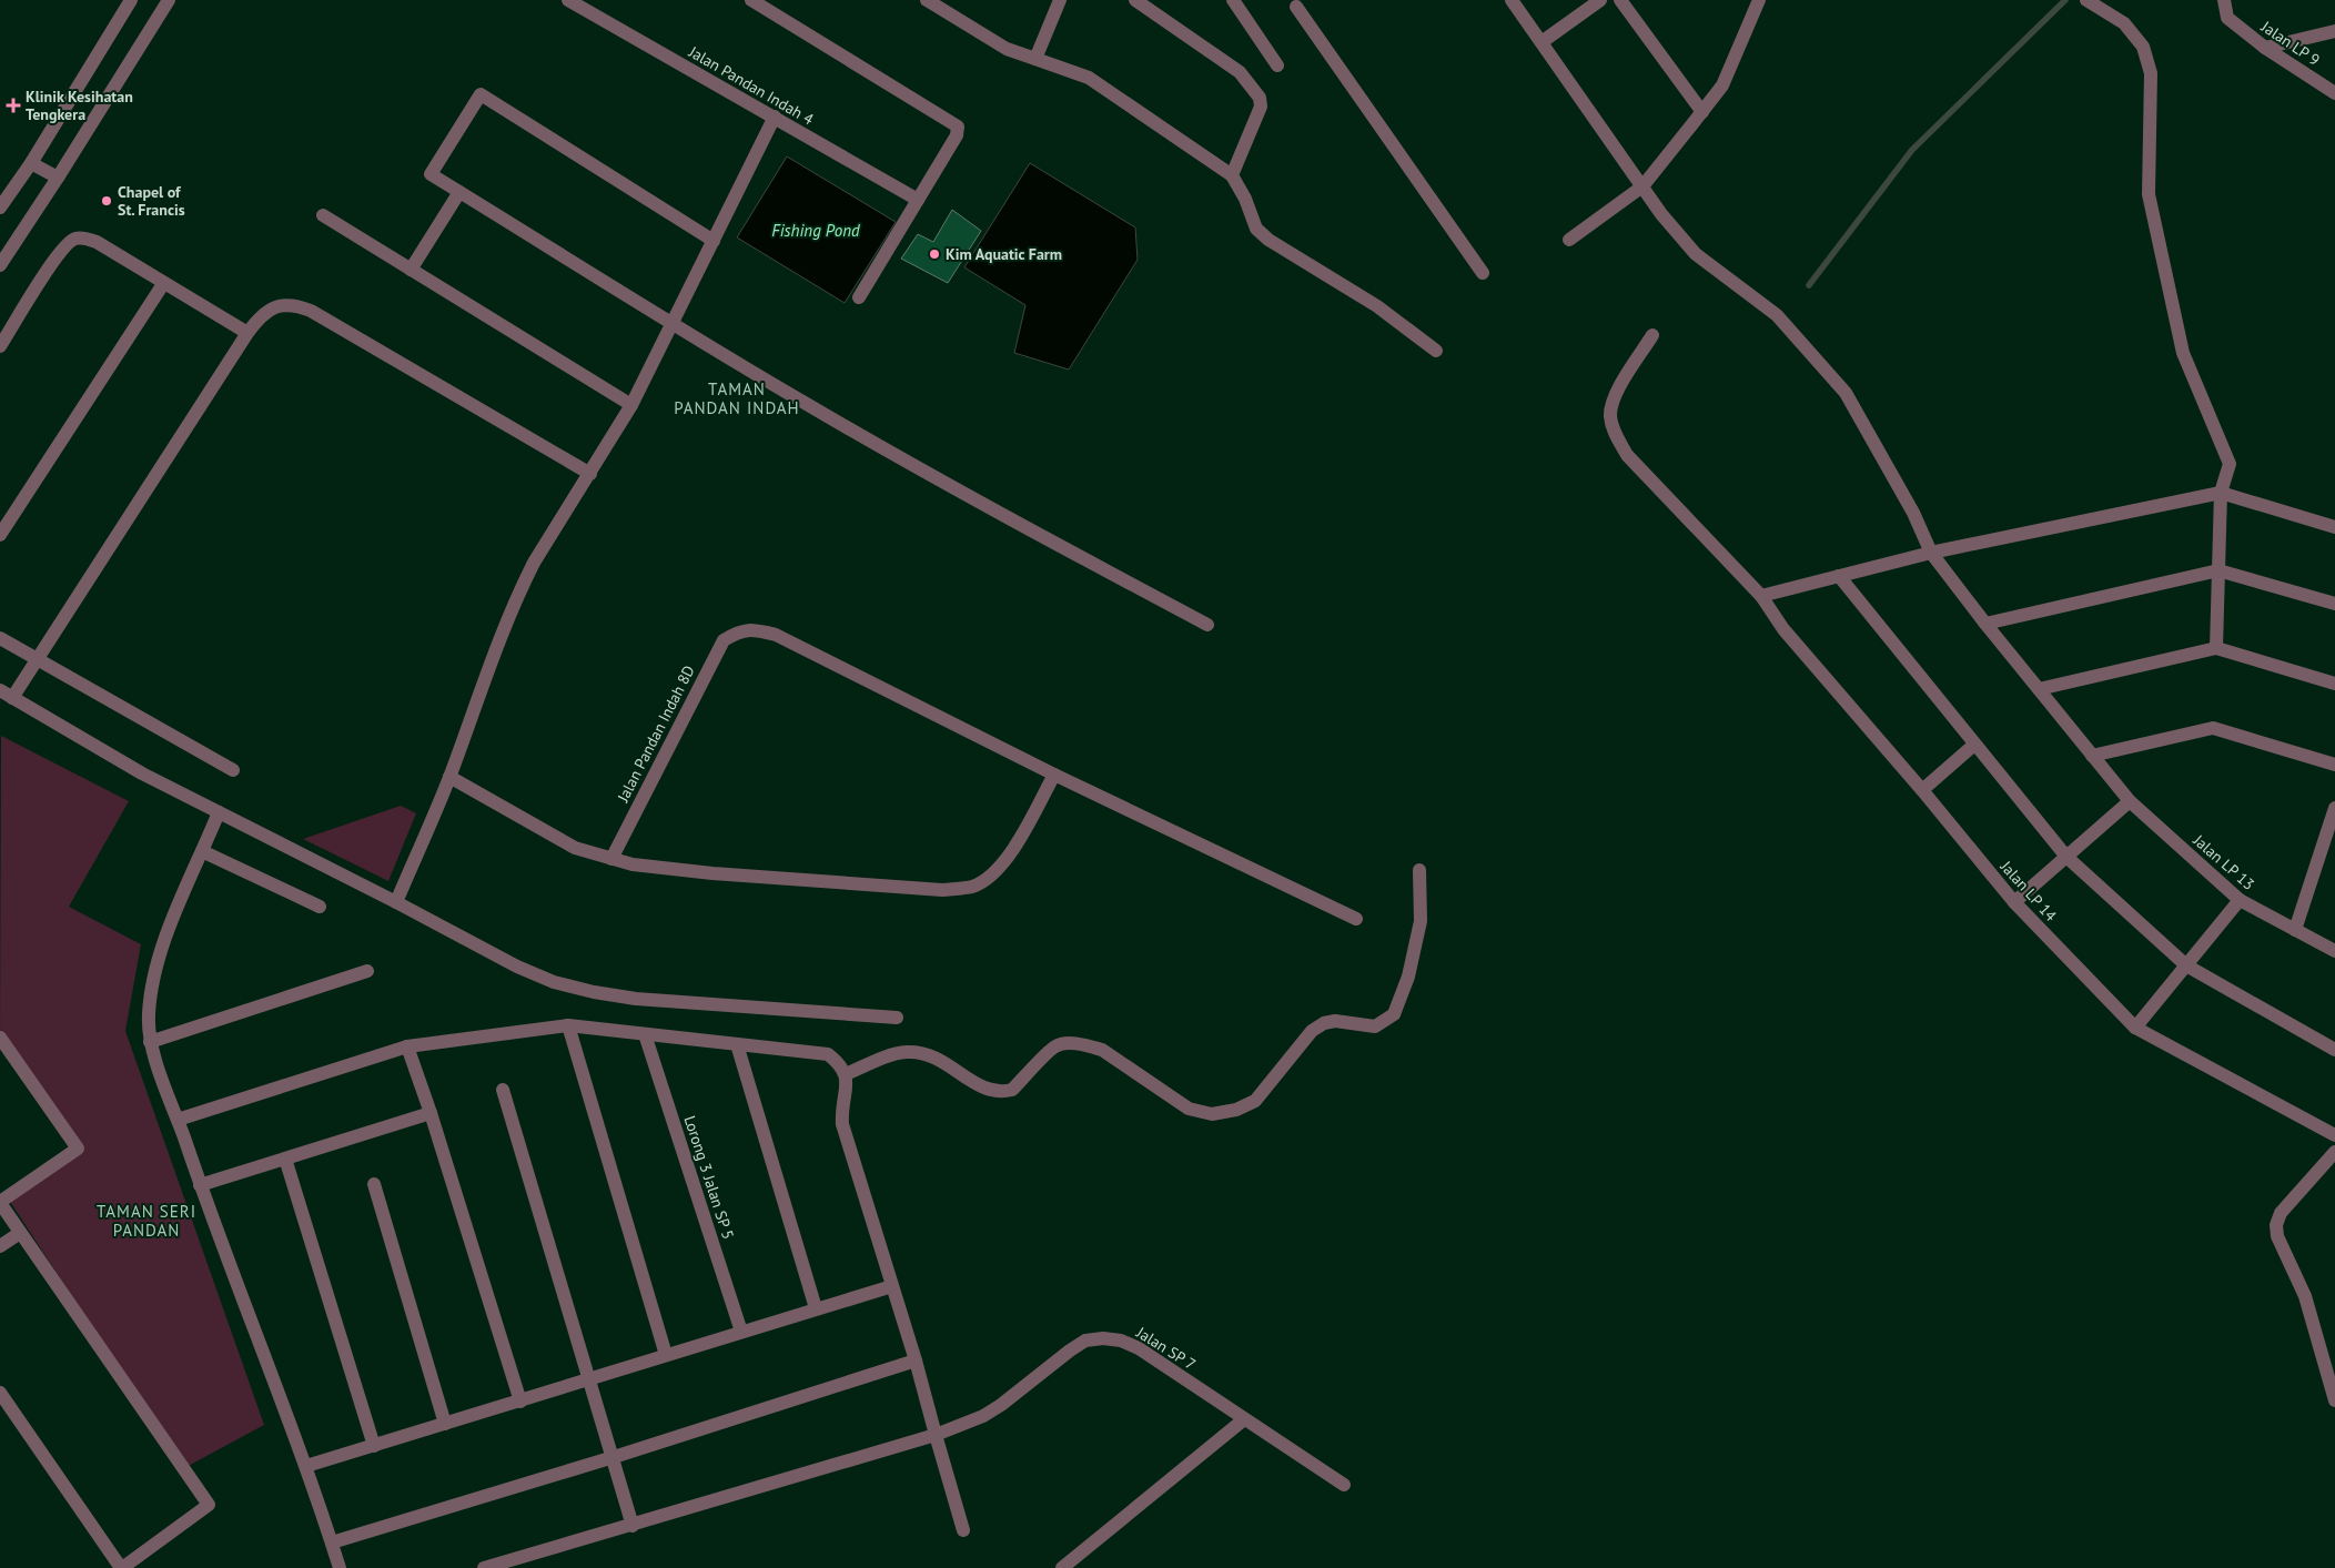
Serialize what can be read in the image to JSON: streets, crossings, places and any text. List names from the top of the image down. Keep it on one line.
{"streets":{"street":["Jalan LP 9","Jalan Pandan Indah 4","Jalan Pandan Indah 8D","Jalan LP 13","Jalan LP 14","Lorong 3 Jalan SP 5","Jalan SP 7"]},"districts":["TAMAN PANDAN INDAH","TAMAN SERI PANDAN"],"water":["Fishing Pond"],"places":{"health":["Klinik Kesihatan Tengkera"],"other":["Chapel of St. Francis","Kim Aquatic Farm"]}}
